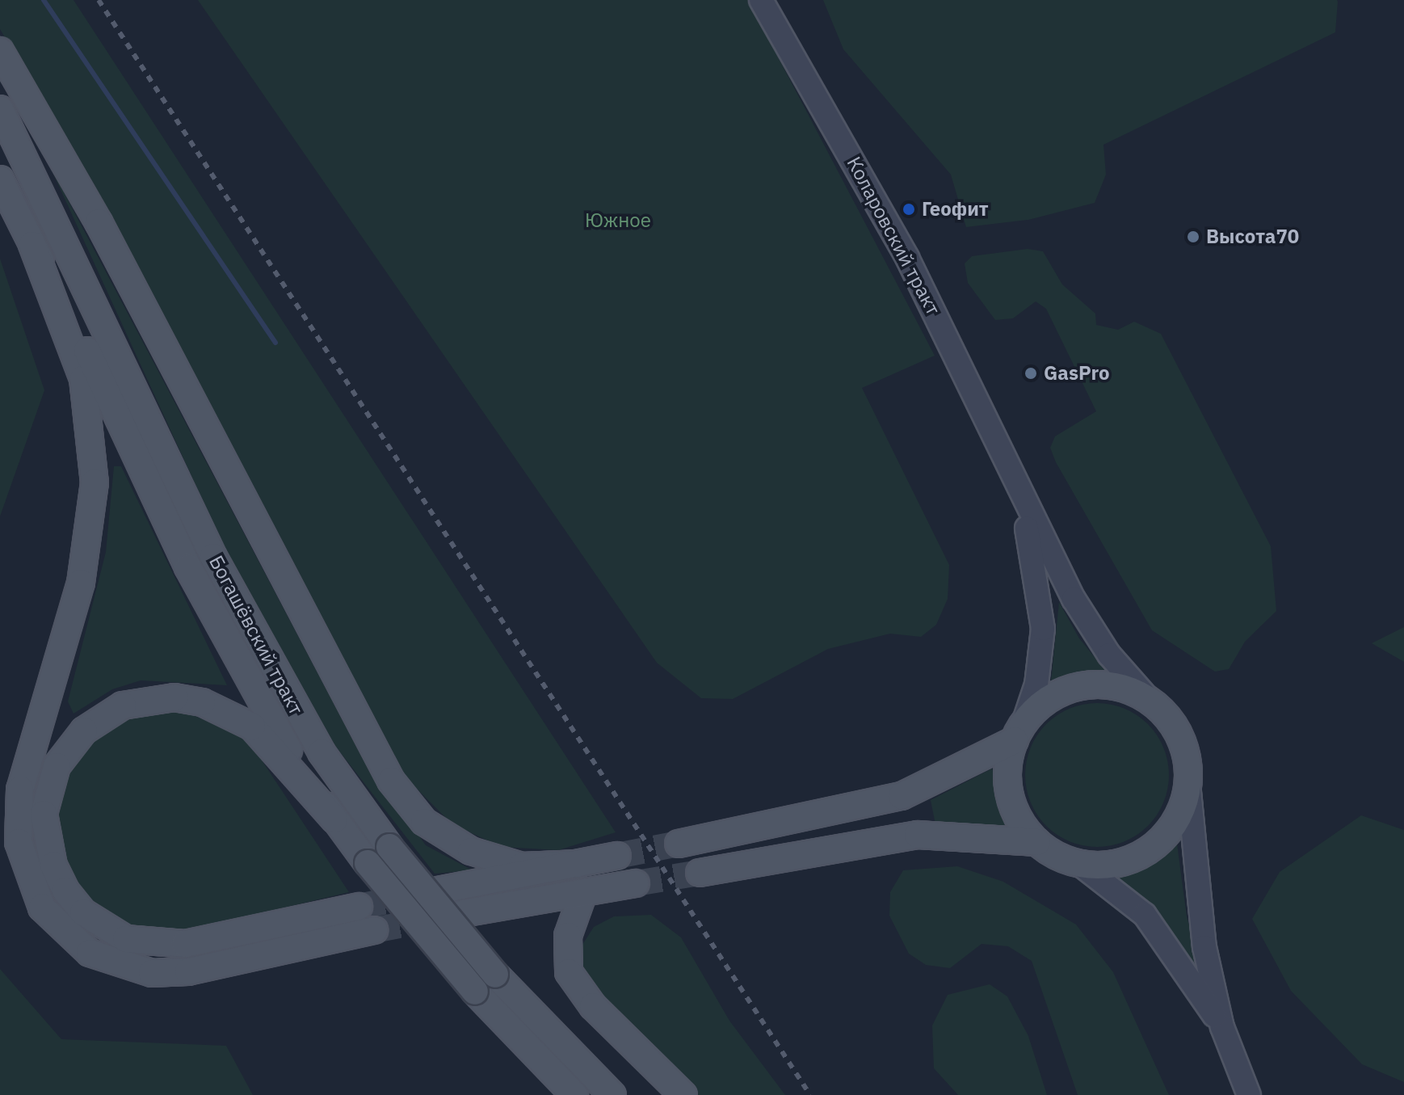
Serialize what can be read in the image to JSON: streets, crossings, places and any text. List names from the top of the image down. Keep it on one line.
{"streets":{"main road":["Коларовский тракт","Богашёвский тракт"]},"parks":["Южное"],"places":["Геофит","Высота70","GasPro"]}
